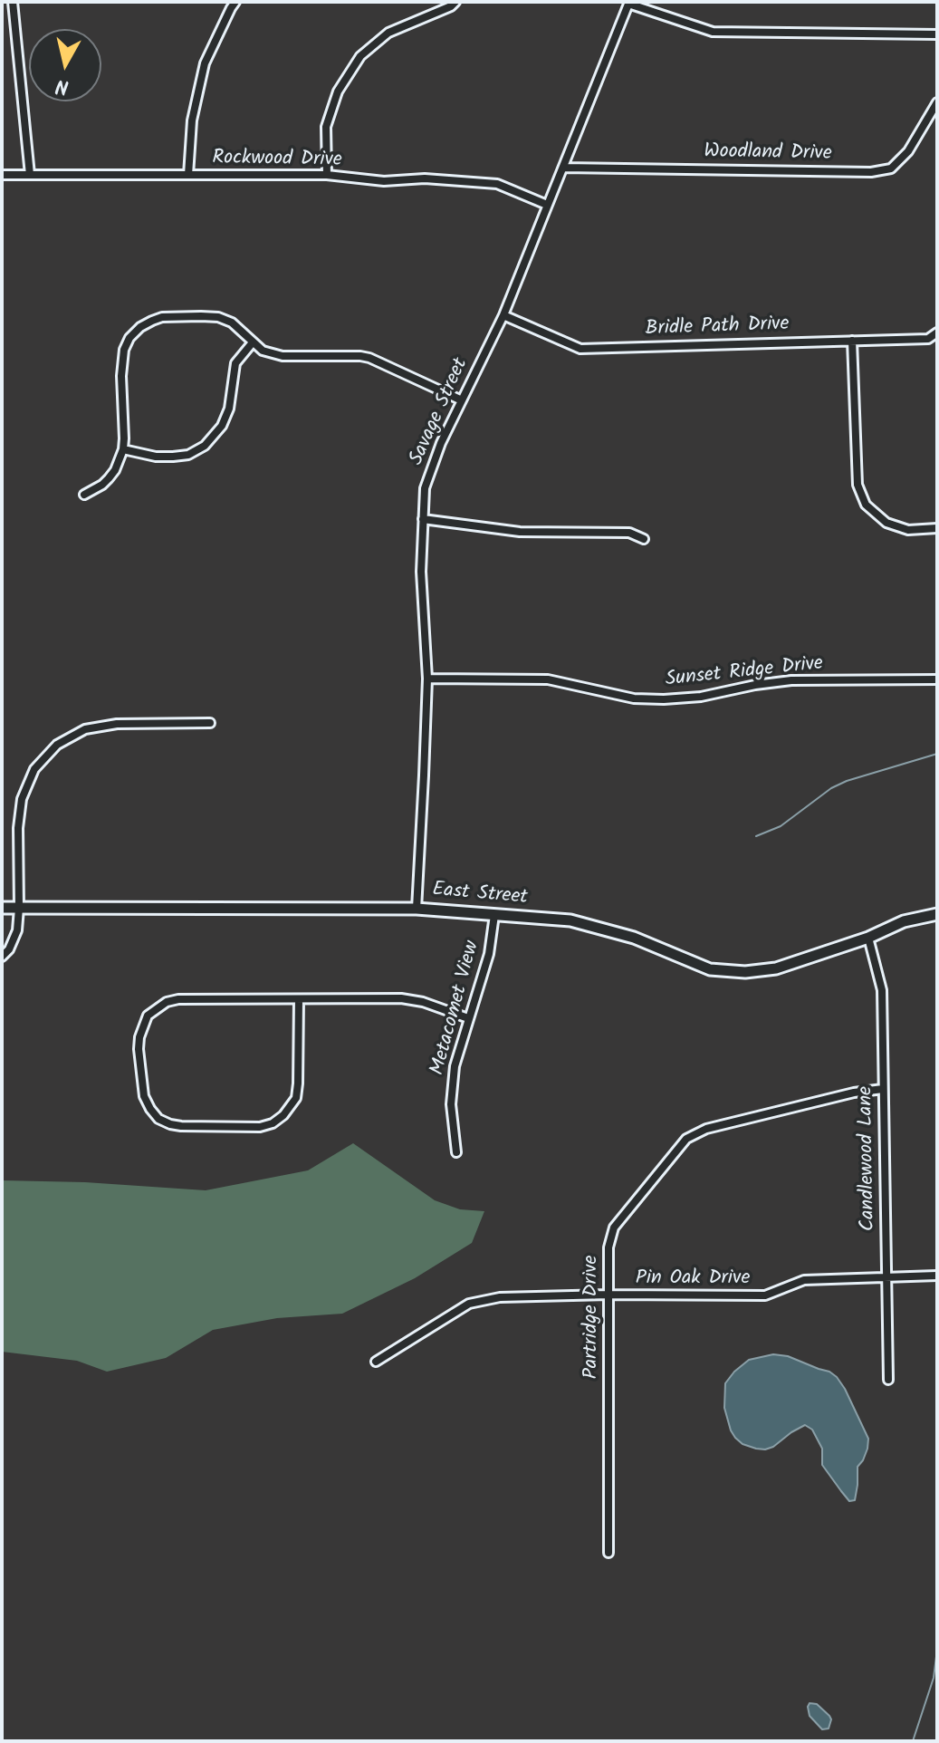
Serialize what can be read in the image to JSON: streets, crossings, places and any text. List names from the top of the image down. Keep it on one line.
{"streets":{"street":["Woodland Drive","Rockwood Drive","Bridle Path Drive","Savage Street","Sunset Ridge Drive","East Street","Metacomet View","Candlewood Lane","Pin Oak Drive","Partridge Drive"]},"crossings":[["Woodland Drive","Savage Street"],["Rockwood Drive","Savage Street"],["Bridle Path Drive","Savage Street"],["Savage Street","Sunset Ridge Drive"],["Savage Street","East Street"],["East Street","Metacomet View"],["East Street","Candlewood Lane"],["Candlewood Lane","Pin Oak Drive"],["Candlewood Lane","Partridge Drive"],["Pin Oak Drive","Partridge Drive"]],"north":"bottom"}
